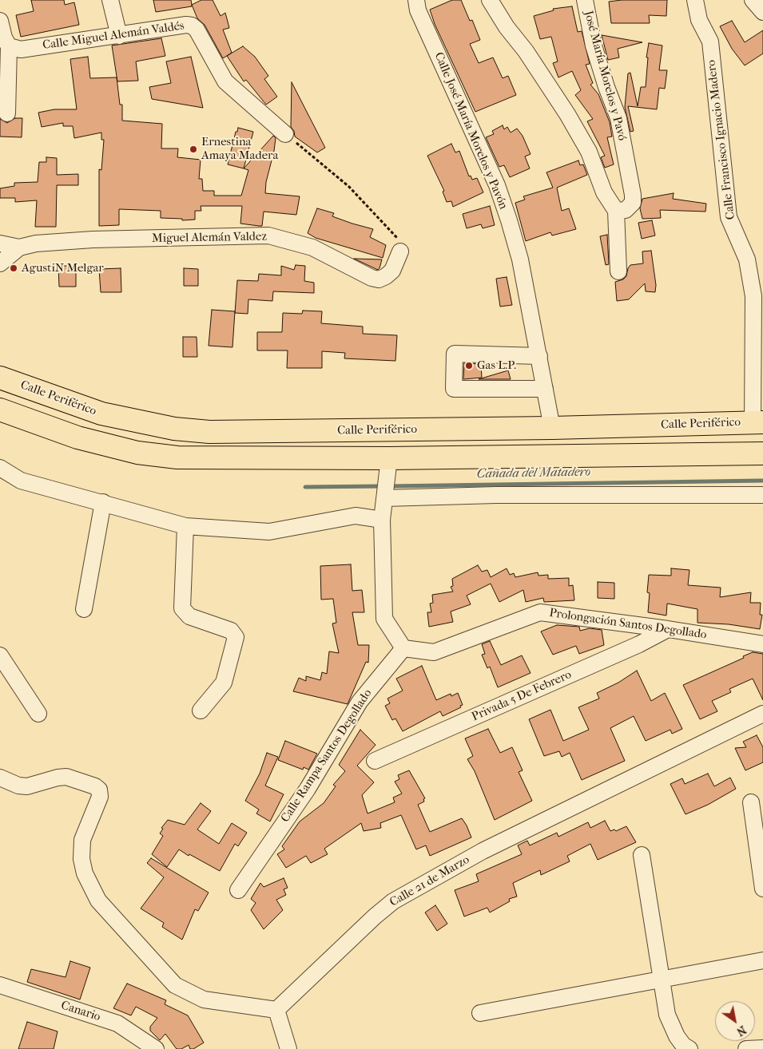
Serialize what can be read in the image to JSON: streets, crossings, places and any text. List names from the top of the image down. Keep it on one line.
{"streets":{"highway":["Calle Periférico"],"street":["Calle Miguel Alemán Valdés","José María Morelos y Pavó","Calle José María Morelos y Pavón","Calle Francisco Ignacio Madero","Miguel Alemán Valdez","Prolongación Santos Degollado","Privada 5 De Febrero","Calle Rampa Santos Degollado","Calle 21 de Marzo","Canario"]},"crossings":[["Calle José María Morelos y Pavón","Calle Periférico"],["Calle Francisco Ignacio Madero","Calle Periférico"],["Prolongación Santos Degollado","Privada 5 De Febrero"],["Prolongación Santos Degollado","Calle Rampa Santos Degollado"]],"water":["Cañada del Matadero"],"places":["Ernestina Amaya Madera","AgustiN Melgar","Gas L.P."],"north":"bottom right"}
